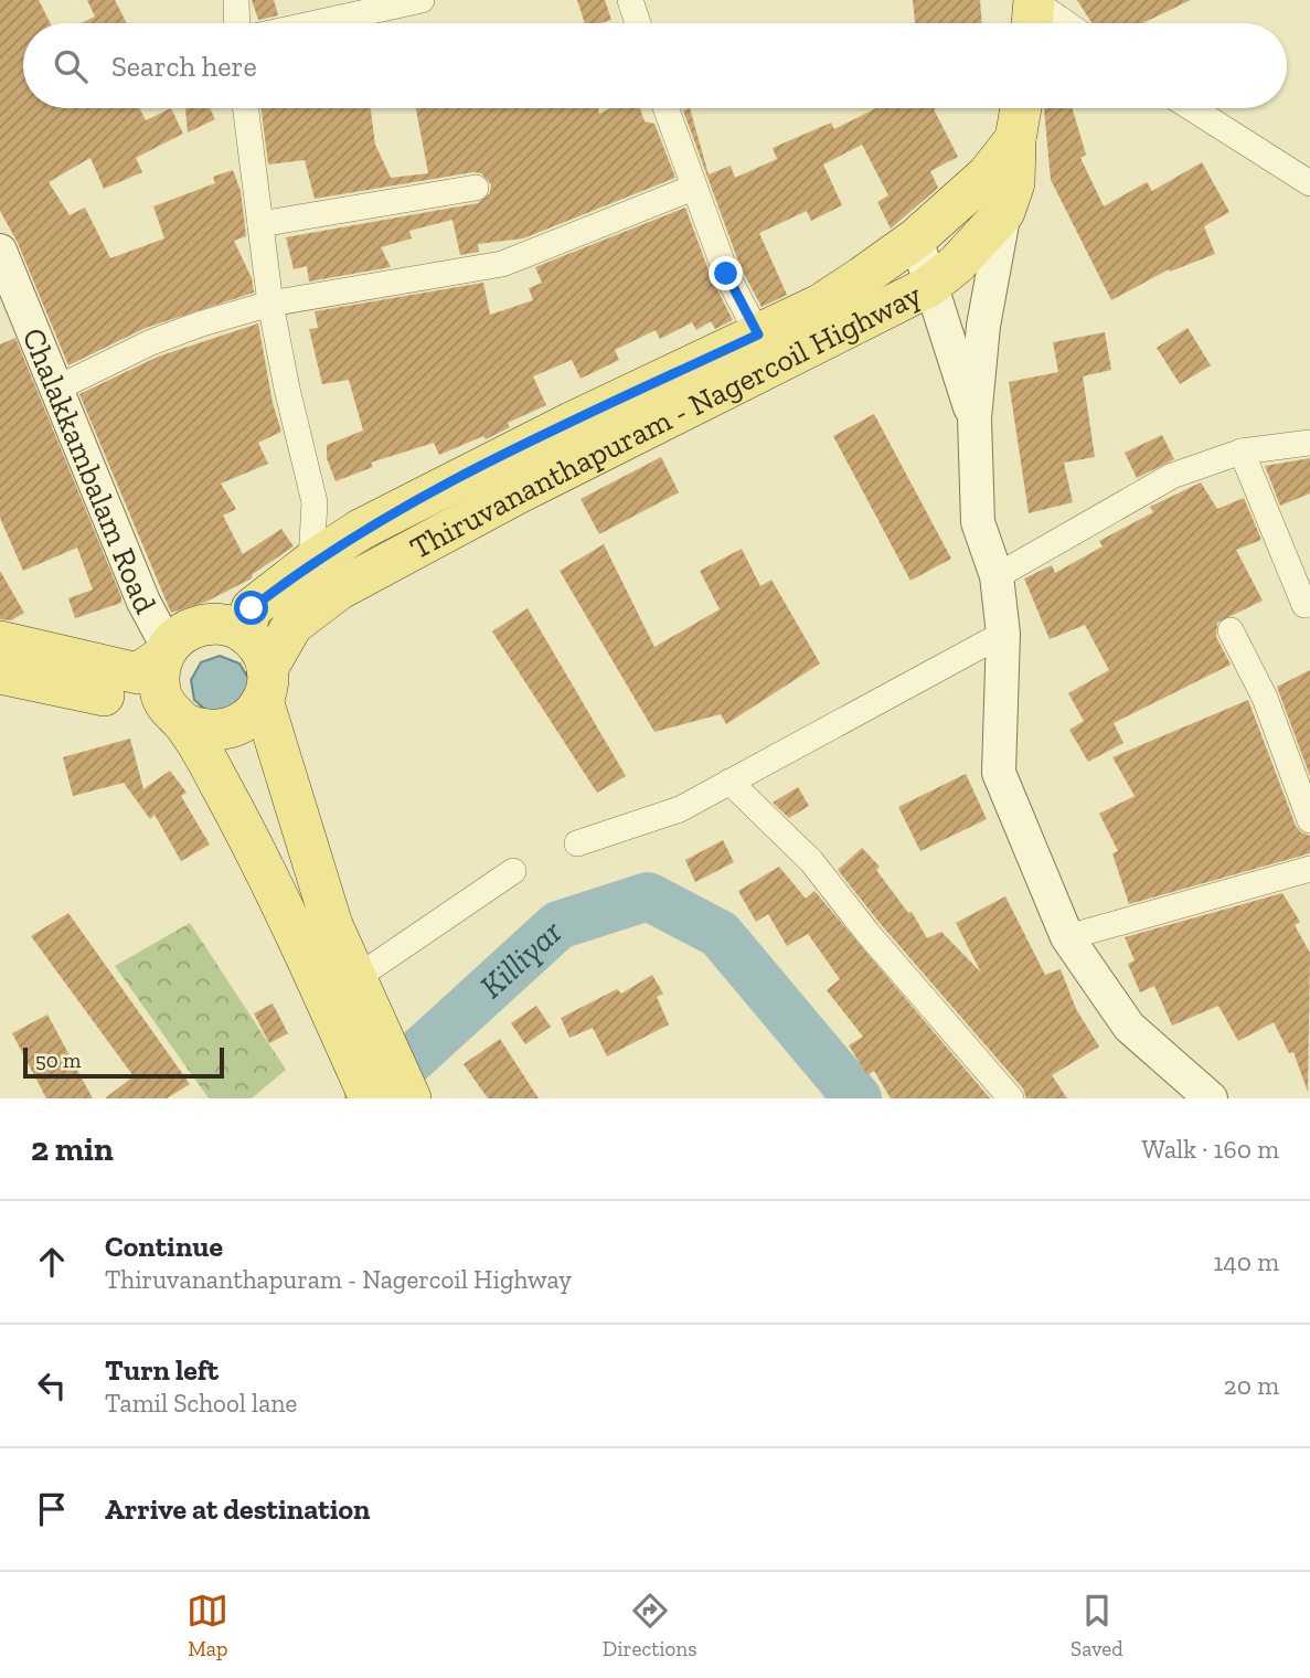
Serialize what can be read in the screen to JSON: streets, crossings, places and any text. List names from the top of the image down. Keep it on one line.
{"streets":{"main road":["Thiruvananthapuram - Nagercoil Highway"],"street":["Chalakkambalam Road"]},"crossings":[["Thiruvananthapuram - Nagercoil Highway","Chalakkambalam Road"]],"water":["Killiyar"],"scale_bar":"50 m","page":{"search":"Search here","scale":"50 m","heading":["2 min","Walk · 160 m"],"list":[["Continue","Thiruvananthapuram - Nagercoil Highway","140 m"],["Turn left","Tamil School lane","20 m"],"Arrive at destination"],"nav":["Map","Directions","Saved"]}}
